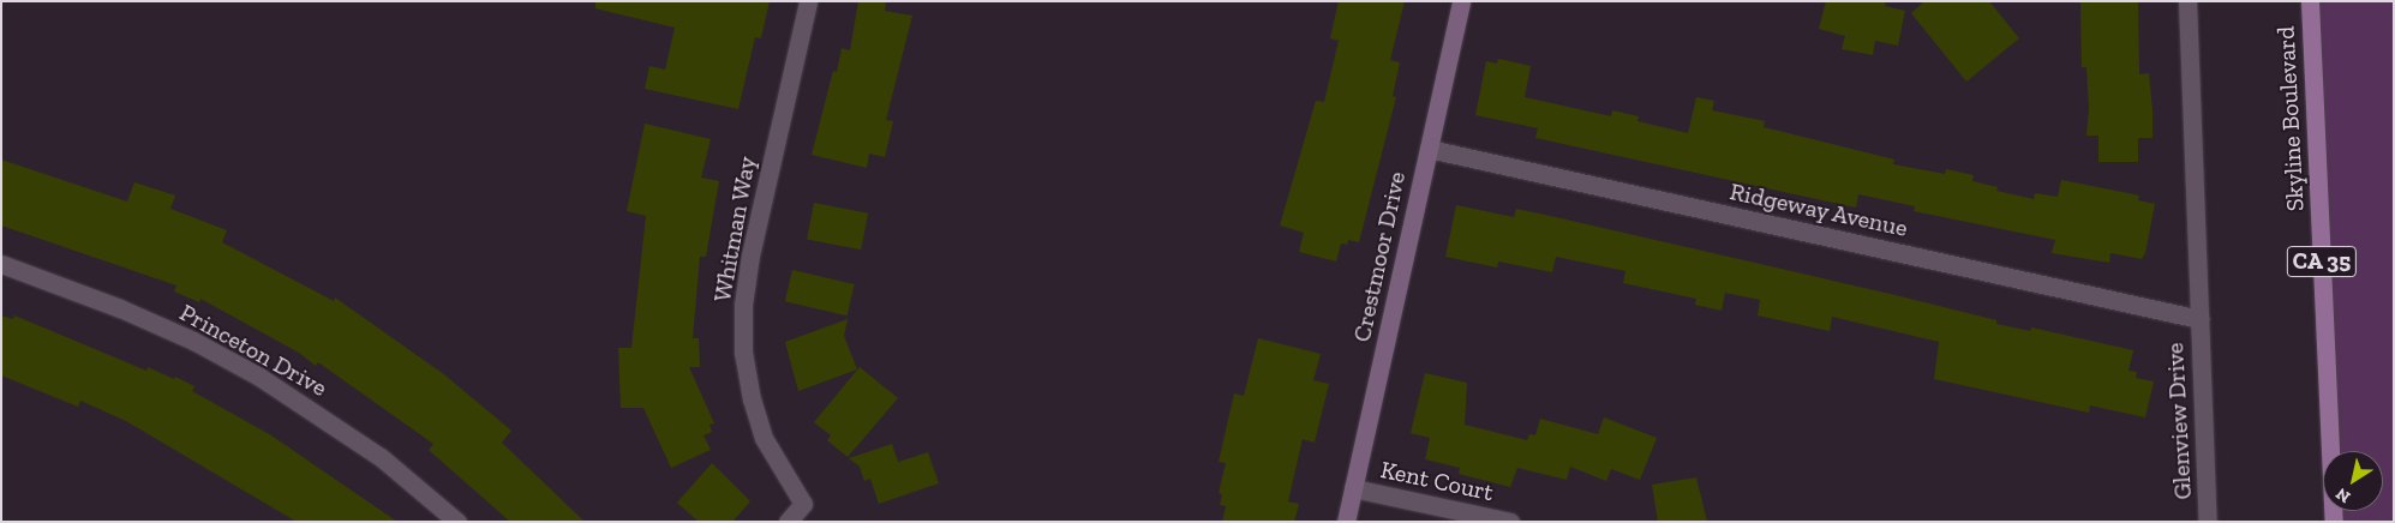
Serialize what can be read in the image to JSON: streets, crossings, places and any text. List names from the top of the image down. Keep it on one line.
{"streets":{"main road":["Skyline Boulevard","CA 35"],"street":["Ridgeway Avenue","Whitman Way","Crestmoor Drive","Princeton Drive","Glenview Drive","Kent Court"]},"crossings":[["Ridgeway Avenue","Crestmoor Drive"],["Ridgeway Avenue","Glenview Drive"],["Crestmoor Drive","Kent Court"]],"north":"bottom left"}
